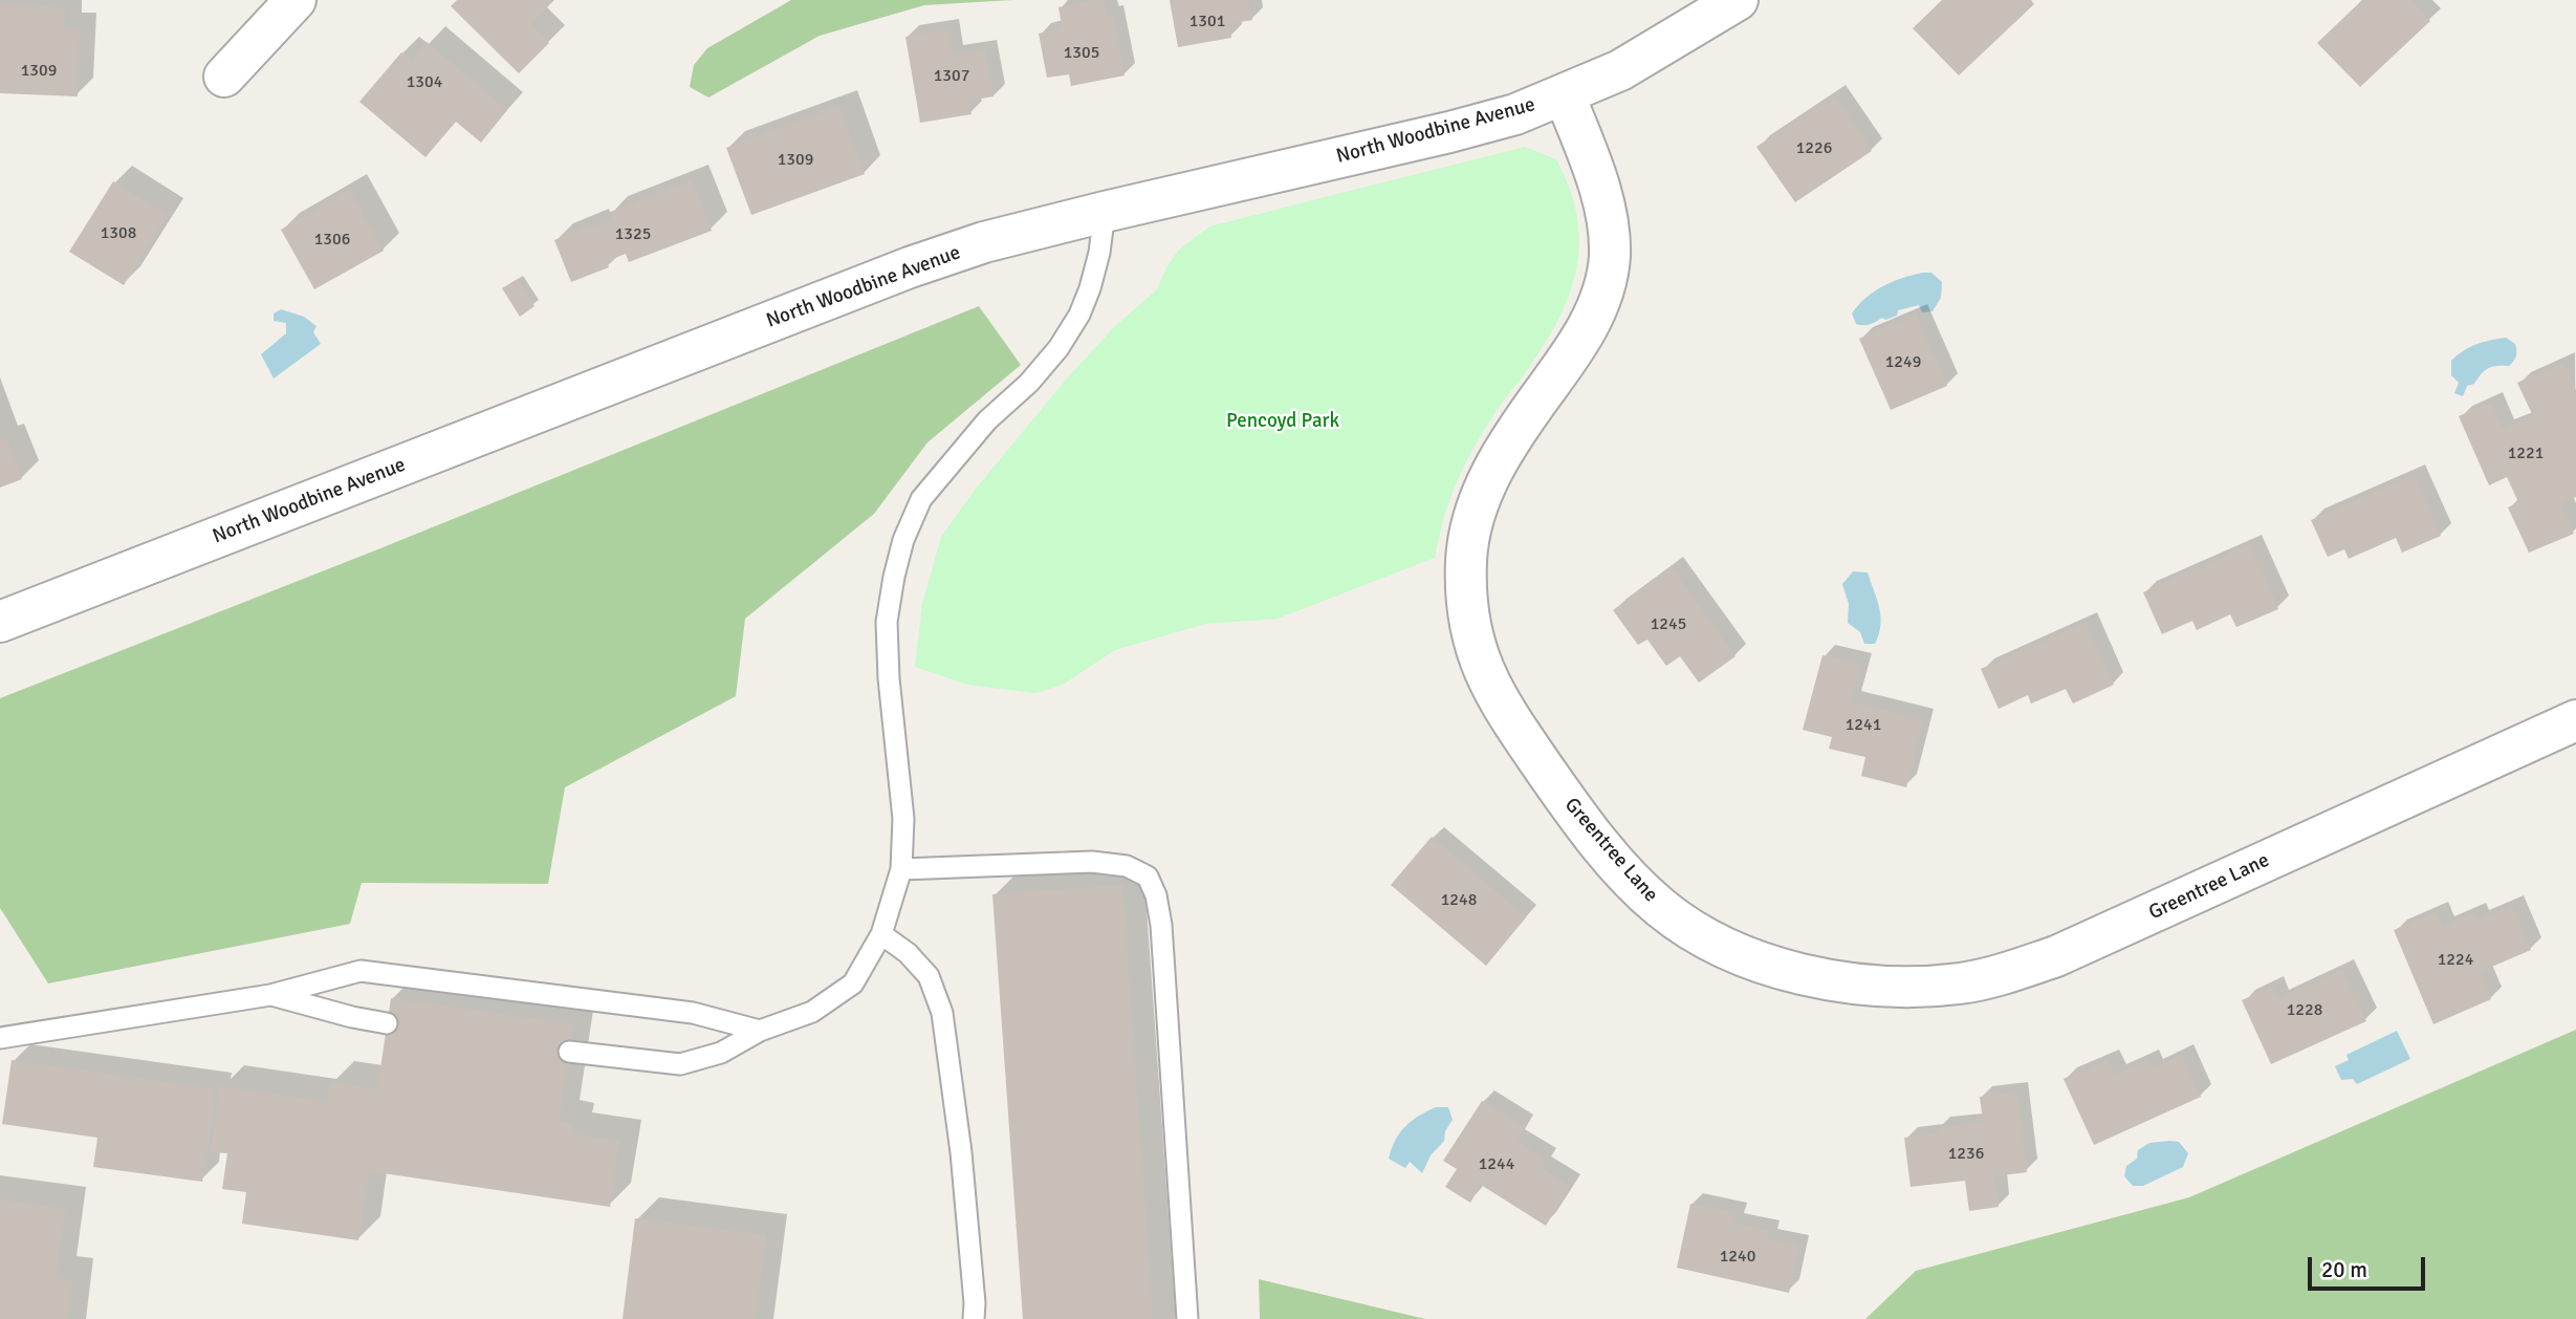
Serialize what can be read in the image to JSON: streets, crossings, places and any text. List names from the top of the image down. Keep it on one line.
{"streets":{"street":["North Woodbine Avenue","Greentree Lane"]},"crossings":[["North Woodbine Avenue","Greentree Lane"]],"parks":["Pencoyd Park"],"house_numbers":["1301","1305","1309","1307","1304","1226","1309","1308","1325","1306","1249","1221","1245","1241","1248","1224","1228","1236","1244","1240"],"scale_bar":"20 m"}
